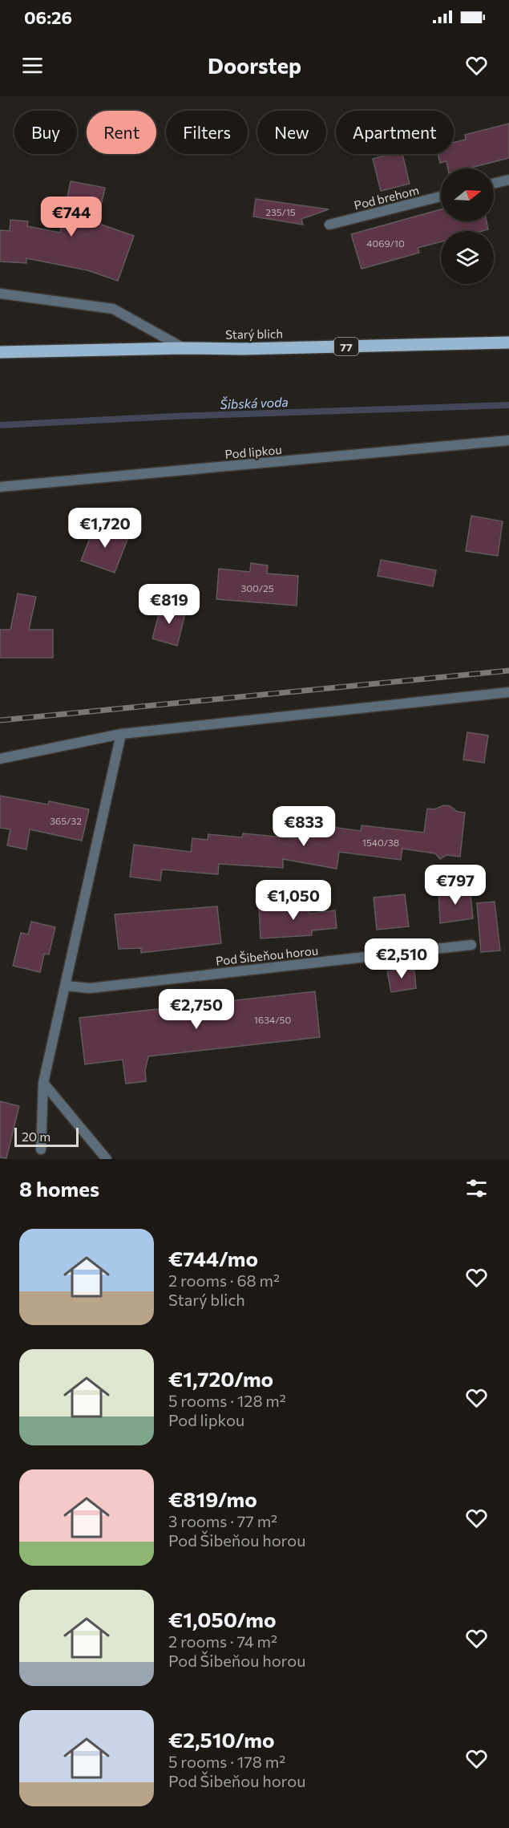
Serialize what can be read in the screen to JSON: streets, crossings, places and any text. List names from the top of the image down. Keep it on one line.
{"streets":{"main road":["Starý blich","77"],"street":["Pod brehom","Pod lipkou","Pod Šibeňou horou"]},"water":["Šibská voda"],"house_numbers":["235/15","4069/10","300/25","365/32","1540/38","1634/50"],"scale_bar":"20 m","north":"right","page":{"status":"06:26","header":"Doorstep","chip":["Buy","Rent","Filters","New","Apartment"],"price":["€744","€1,720","€819","€833","€797","€1,050","€2,510","€2,750"],"scale":"20 m","heading":"8 homes","list":[{"name":"€744/mo","note":"2 rooms · 68 m² · Starý blich"},{"name":"€1,720/mo","note":"5 rooms · 128 m² · Pod lipkou"},{"name":"€819/mo","note":"3 rooms · 77 m² · Pod Šibeňou horou"},{"name":"€1,050/mo","note":"2 rooms · 74 m² · Pod Šibeňou horou"},{"name":"€2,510/mo","note":"5 rooms · 178 m² · Pod Šibeňou horou"}]}}
